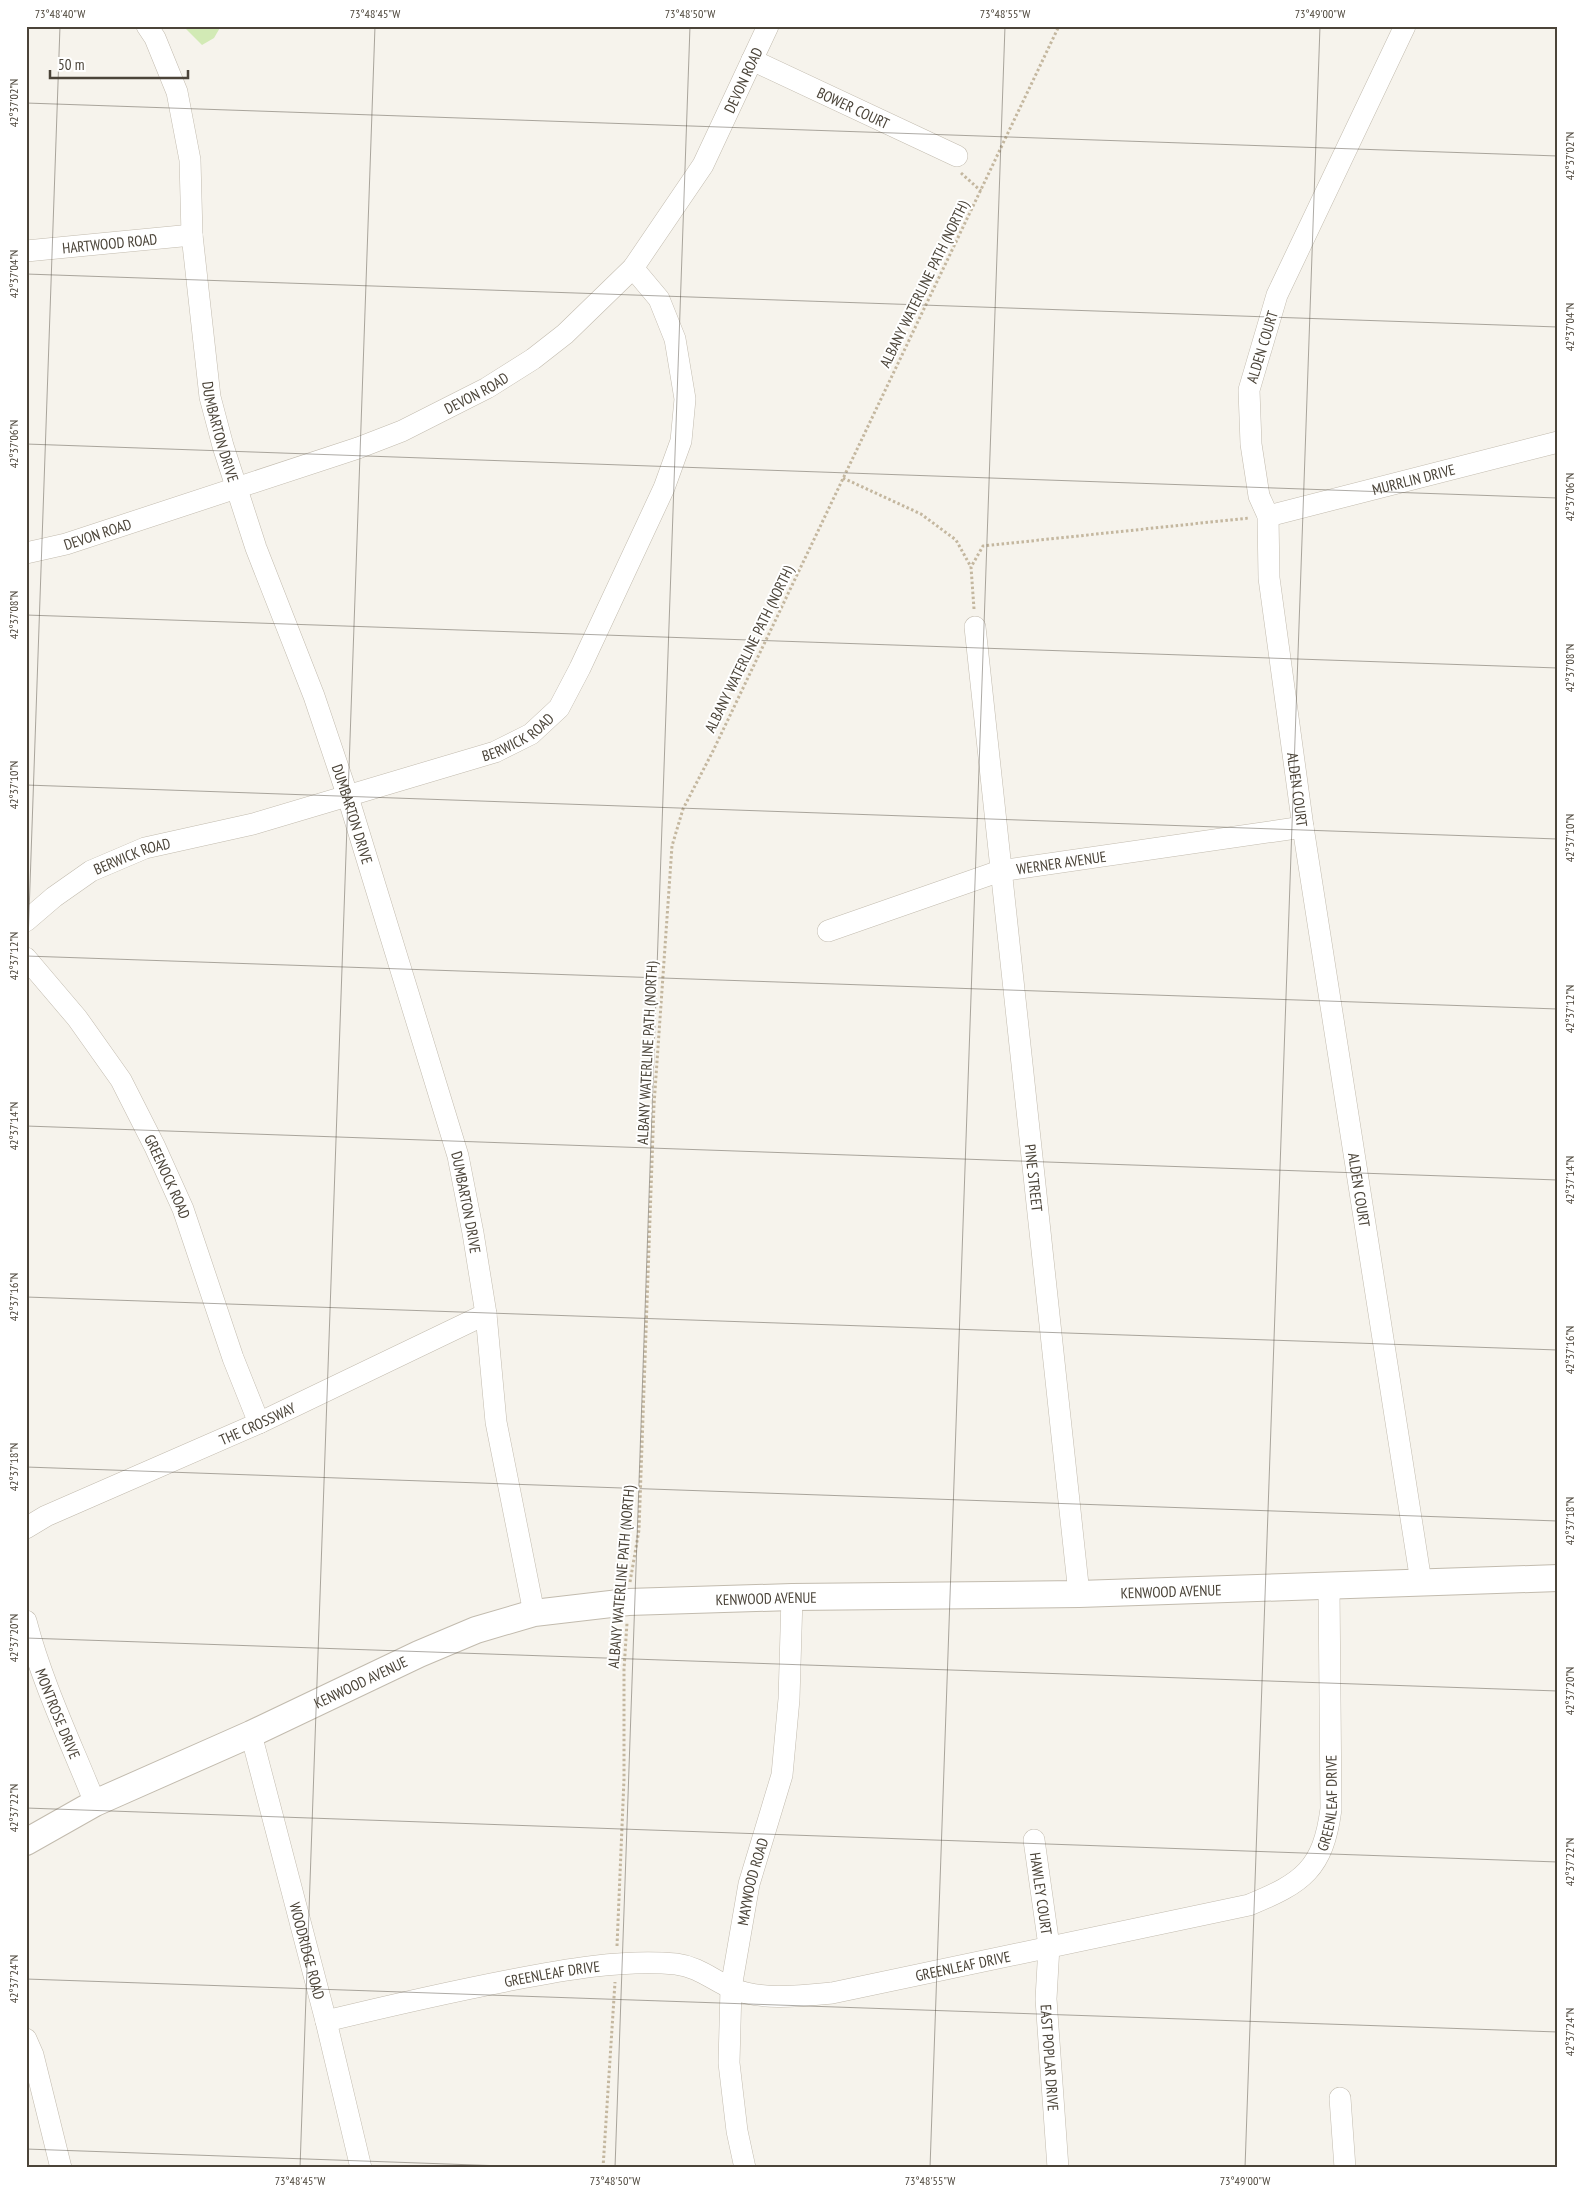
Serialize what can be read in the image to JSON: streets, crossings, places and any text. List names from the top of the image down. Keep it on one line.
{"streets":{"street":["DEVON ROAD","BOWER COURT","HARTWOOD ROAD","ALDEN COURT","DUMBARTON DRIVE","MURRLIN DRIVE","BERWICK ROAD","WERNER AVENUE","GREENOCK ROAD","PINE STREET","THE CROSSWAY","KENWOOD AVENUE","MONTROSE DRIVE","GREENLEAF DRIVE","MAYWOOD ROAD","HAWLEY COURT","WOODRIDGE ROAD","EAST POPLAR DRIVE"],"path":["ALBANY WATERLINE PATH (NORTH)"]},"crossings":[["DEVON ROAD","BOWER COURT"],["DEVON ROAD","DUMBARTON DRIVE"],["DEVON ROAD","BERWICK ROAD"],["HARTWOOD ROAD","DUMBARTON DRIVE"],["ALBANY WATERLINE PATH (NORTH)","KENWOOD AVENUE"],["ALBANY WATERLINE PATH (NORTH)","GREENLEAF DRIVE"],["ALDEN COURT","MURRLIN DRIVE"],["ALDEN COURT","WERNER AVENUE"],["ALDEN COURT","KENWOOD AVENUE"],["DUMBARTON DRIVE","BERWICK ROAD"],["DUMBARTON DRIVE","THE CROSSWAY"],["DUMBARTON DRIVE","KENWOOD AVENUE"],["WERNER AVENUE","PINE STREET"],["GREENOCK ROAD","THE CROSSWAY"],["PINE STREET","KENWOOD AVENUE"],["KENWOOD AVENUE","MONTROSE DRIVE"],["KENWOOD AVENUE","GREENLEAF DRIVE"],["KENWOOD AVENUE","MAYWOOD ROAD"],["KENWOOD AVENUE","WOODRIDGE ROAD"],["GREENLEAF DRIVE","MAYWOOD ROAD"],["GREENLEAF DRIVE","HAWLEY COURT"],["GREENLEAF DRIVE","WOODRIDGE ROAD"],["GREENLEAF DRIVE","EAST POPLAR DRIVE"],["HAWLEY COURT","EAST POPLAR DRIVE"]],"scale_bar":"50 m","coordinates":["73°48'40\"W","73°48'45\"W","73°48'50\"W","73°48'55\"W","73°49'00\"W","42°37'02\"N","42°37'04\"N","42°37'06\"N","42°37'08\"N","42°37'10\"N","42°37'12\"N","42°37'14\"N","42°37'16\"N","42°37'18\"N","42°37'20\"N","42°37'22\"N","42°37'24\"N"]}
